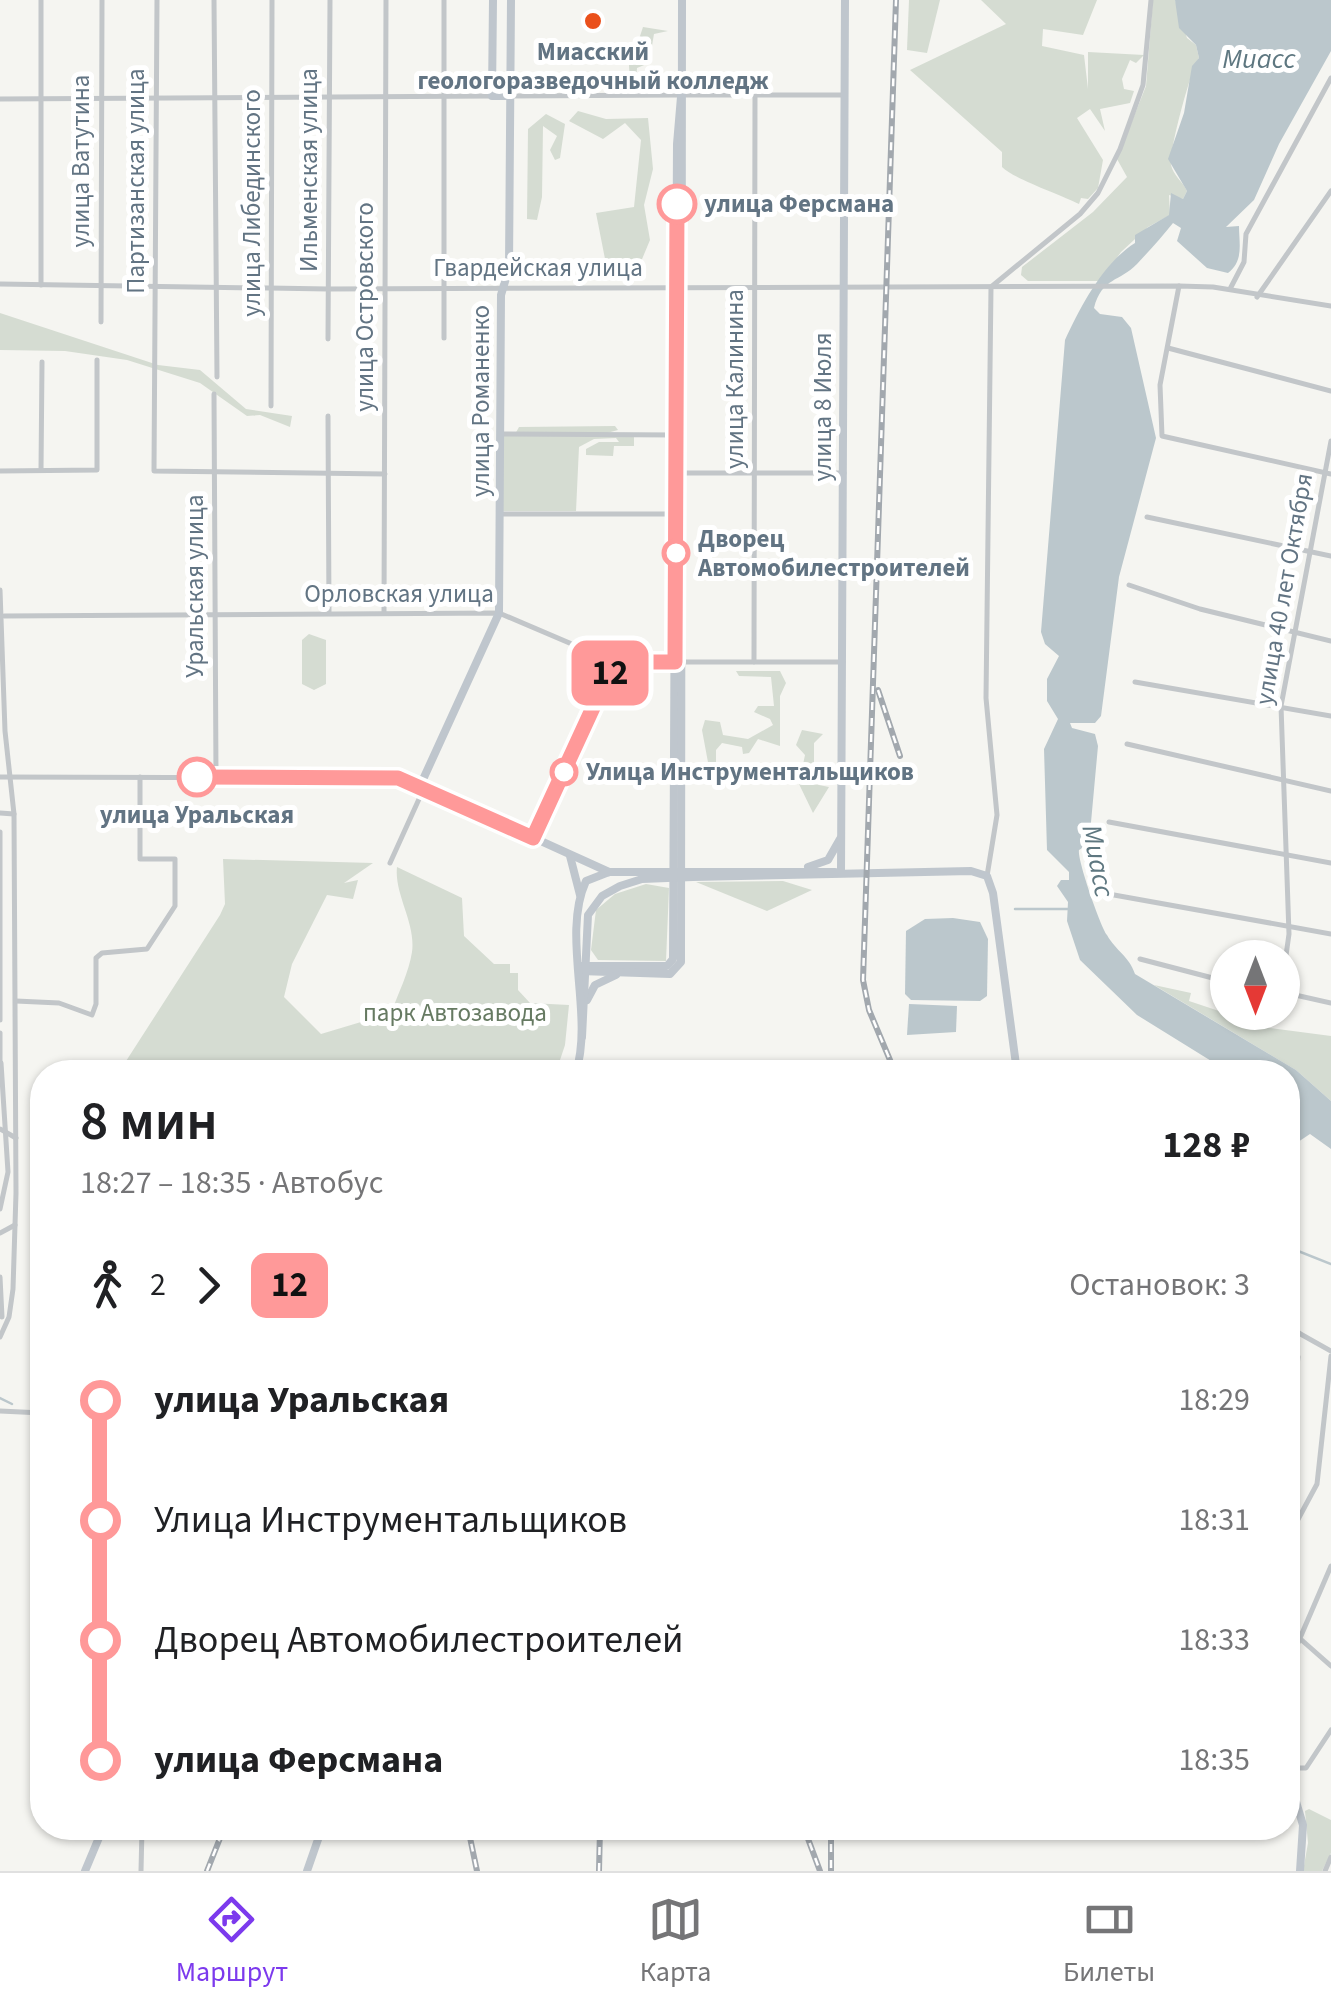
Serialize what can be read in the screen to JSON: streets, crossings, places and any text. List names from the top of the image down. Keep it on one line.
{"streets":{"main road":["улица Романенко","улица 8 Июля"],"street":["улица Ватутина","Ильменская улица","Партизанская улица","улица Либединского","Гвардейская улица","улица Островского","улица Калинина","Уральская улица","улица 40 лет Октября","Орловская улица"]},"crossings":[["улица Ватутина","Гвардейская улица"],["Ильменская улица","Гвардейская улица"],["Партизанская улица","Гвардейская улица"],["Партизанская улица","Уральская улица"],["улица Либединского","Гвардейская улица"],["Гвардейская улица","улица Островского"],["Гвардейская улица","улица Калинина"],["Гвардейская улица","улица Романенко"],["Гвардейская улица","улица 8 Июля"],["улица Островского","Орловская улица"],["улица Калинина","Орловская улица"],["улица Романенко","Орловская улица"],["улица 8 Июля","Орловская улица"],["Уральская улица","Орловская улица"]],"water":["Миасс"],"parks":["парк Автозавода"],"places":["Миасский геологоразведочный колледж","улица Ферсмана","Дворец Автомобилестроителей","Улица Инструментальщиков","улица Уральская"],"lines":["bus line 12"],"north":"bottom","page":{"on_map":"12","heading":["8 мин","18:27 – 18:35 · Автобус","128 ₽"],"legs":["2","12","Остановок: 3"],"list":[{"name":"улица Уральская","value":"18:29"},{"name":"Улица Инструментальщиков","value":"18:31"},{"name":"Дворец Автомобилестроителей","value":"18:33"},{"name":"улица Ферсмана","value":"18:35"}],"tabs":["Маршрут","Карта","Билеты"]}}
